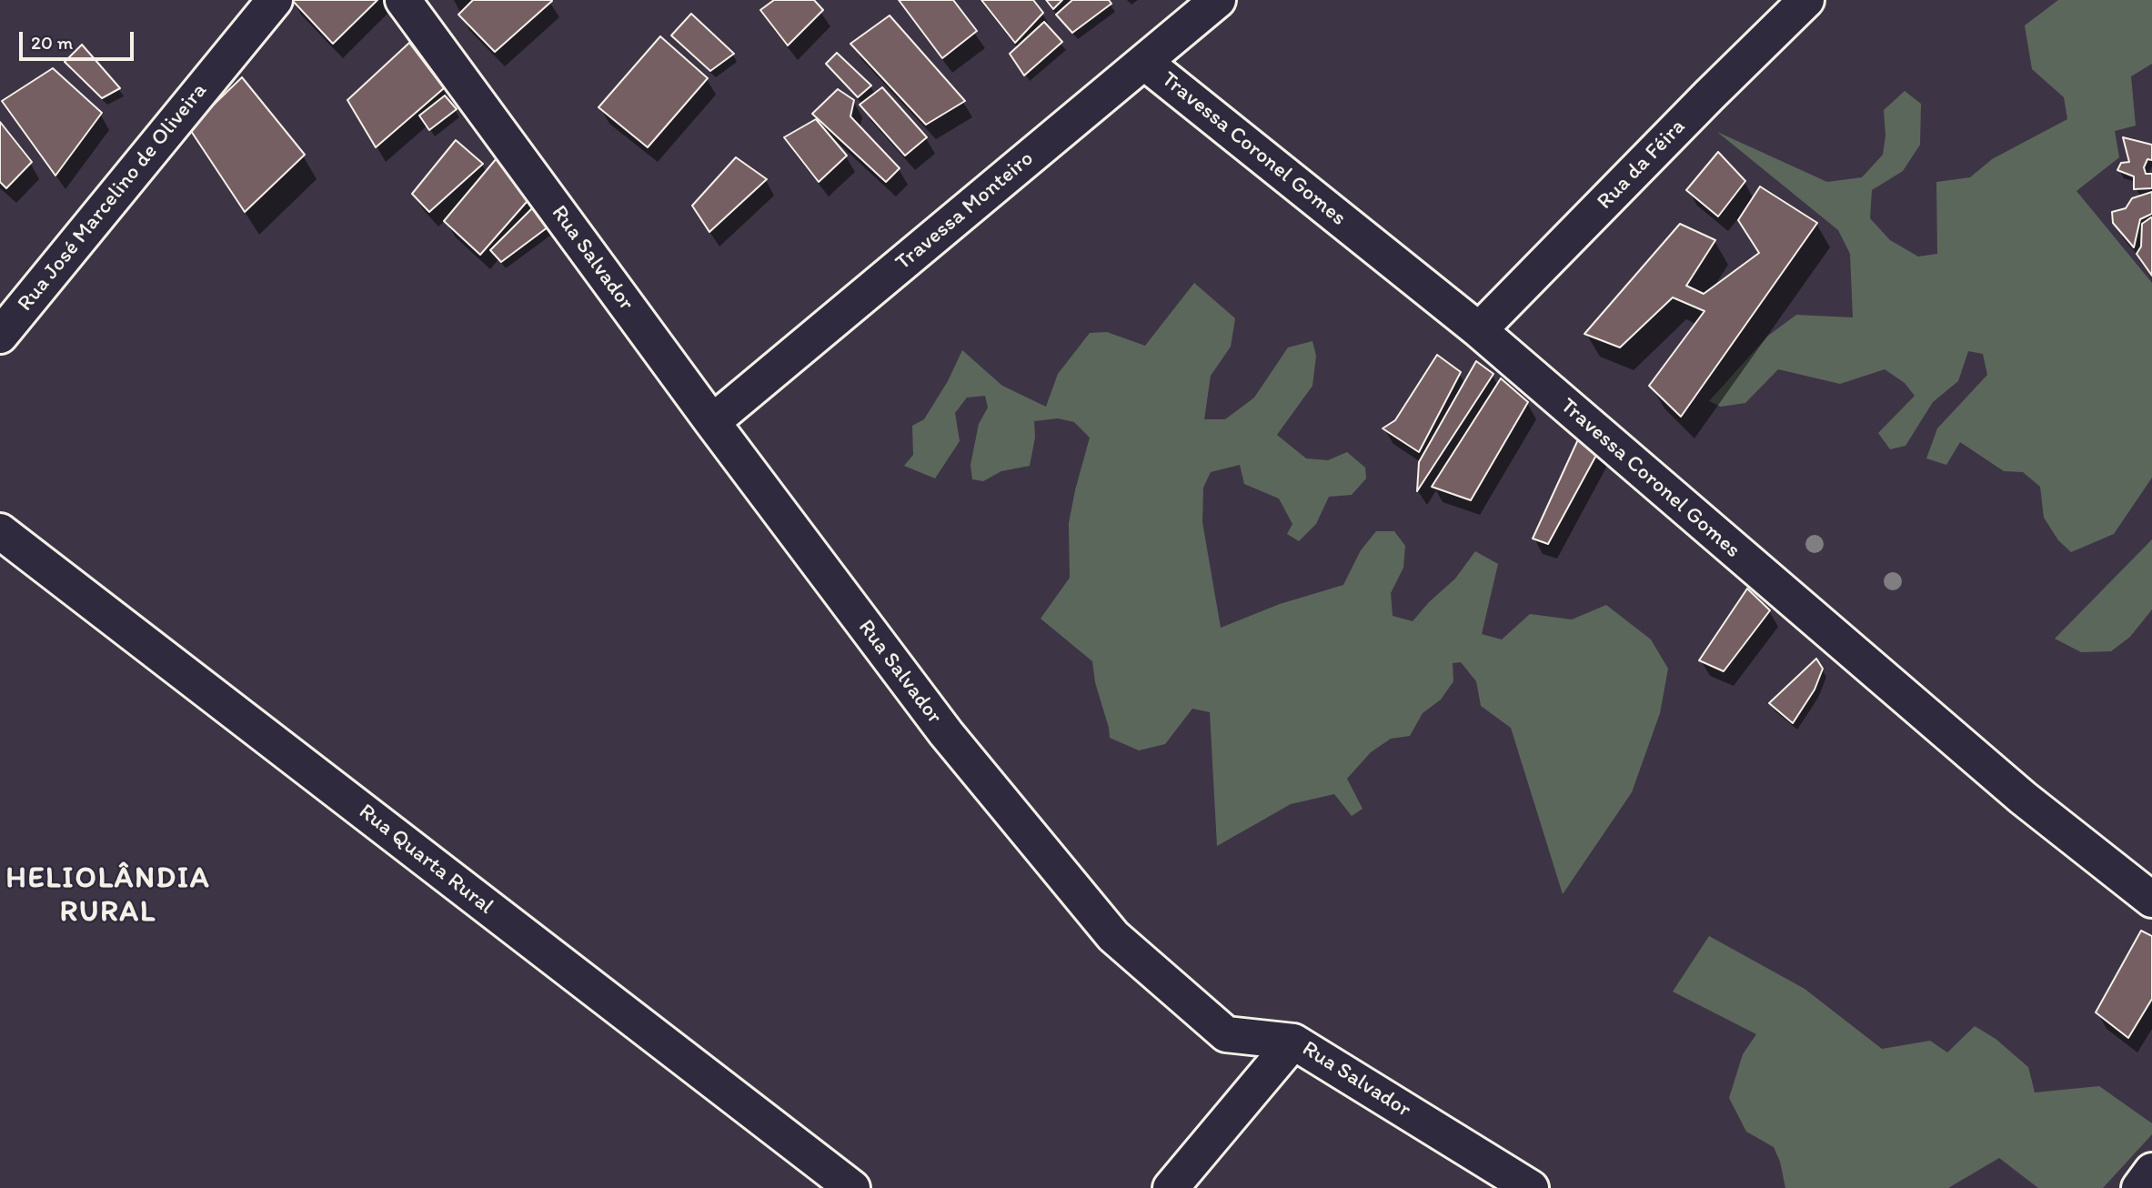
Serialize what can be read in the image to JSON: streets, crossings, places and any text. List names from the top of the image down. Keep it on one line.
{"streets":{"street":["Travessa Coronel Gomes","Rua da Féira","Rua José Marcelino de Oliveira","Travessa Monteiro","Rua Salvador","Rua Quarta Rural"]},"crossings":[["Travessa Coronel Gomes","Rua da Féira"],["Travessa Coronel Gomes","Travessa Monteiro"],["Travessa Monteiro","Rua Salvador"]],"districts":["HELIOLÂNDIA RURAL"],"scale_bar":"20 m"}
